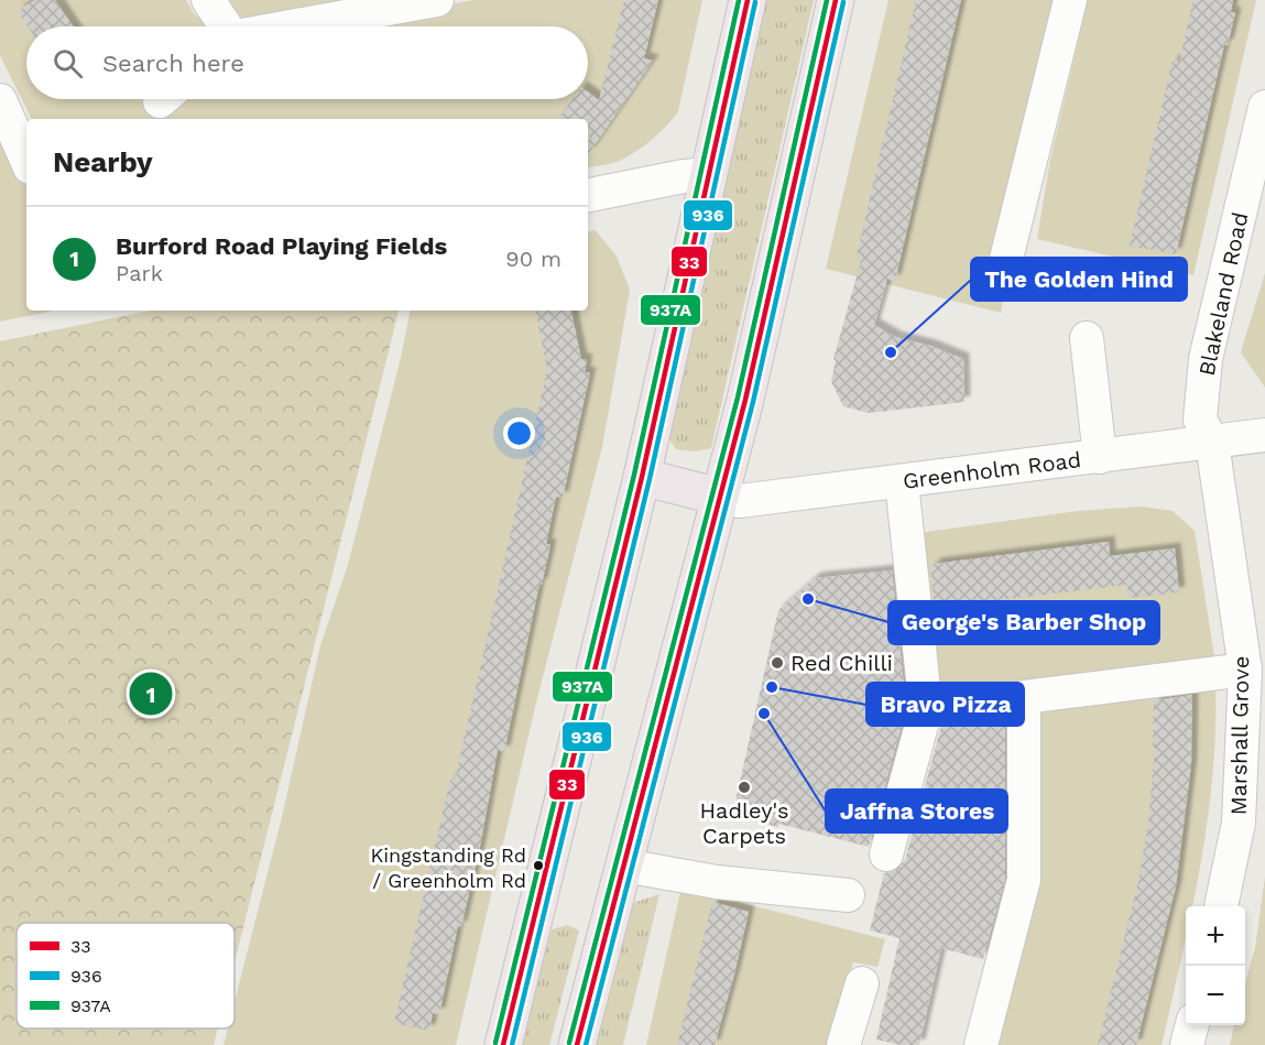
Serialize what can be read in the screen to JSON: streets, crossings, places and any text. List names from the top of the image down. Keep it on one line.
{"streets":{"street":["Blakeland Road","Greenholm Road","Marshall Grove"]},"crossings":[["Blakeland Road","Greenholm Road"],["Blakeland Road","Marshall Grove"],["Greenholm Road","Marshall Grove"]],"places":["The Golden Hind","George's Barber Shop","Red Chilli","Bravo Pizza","Jaffna Stores","Hadley's Carpets","Kingstanding Rd / Greenholm Rd"],"lines":["transit line 33","transit line 937A","transit line 936"],"legend":["33","936","937A"],"page":{"search":"Search here","heading":"Nearby","list":[{"mark":"1","name":"Burford Road Playing Fields","note":"Park","value":"90 m"}],"pins":"1","map_buttons":["+","−"]}}
